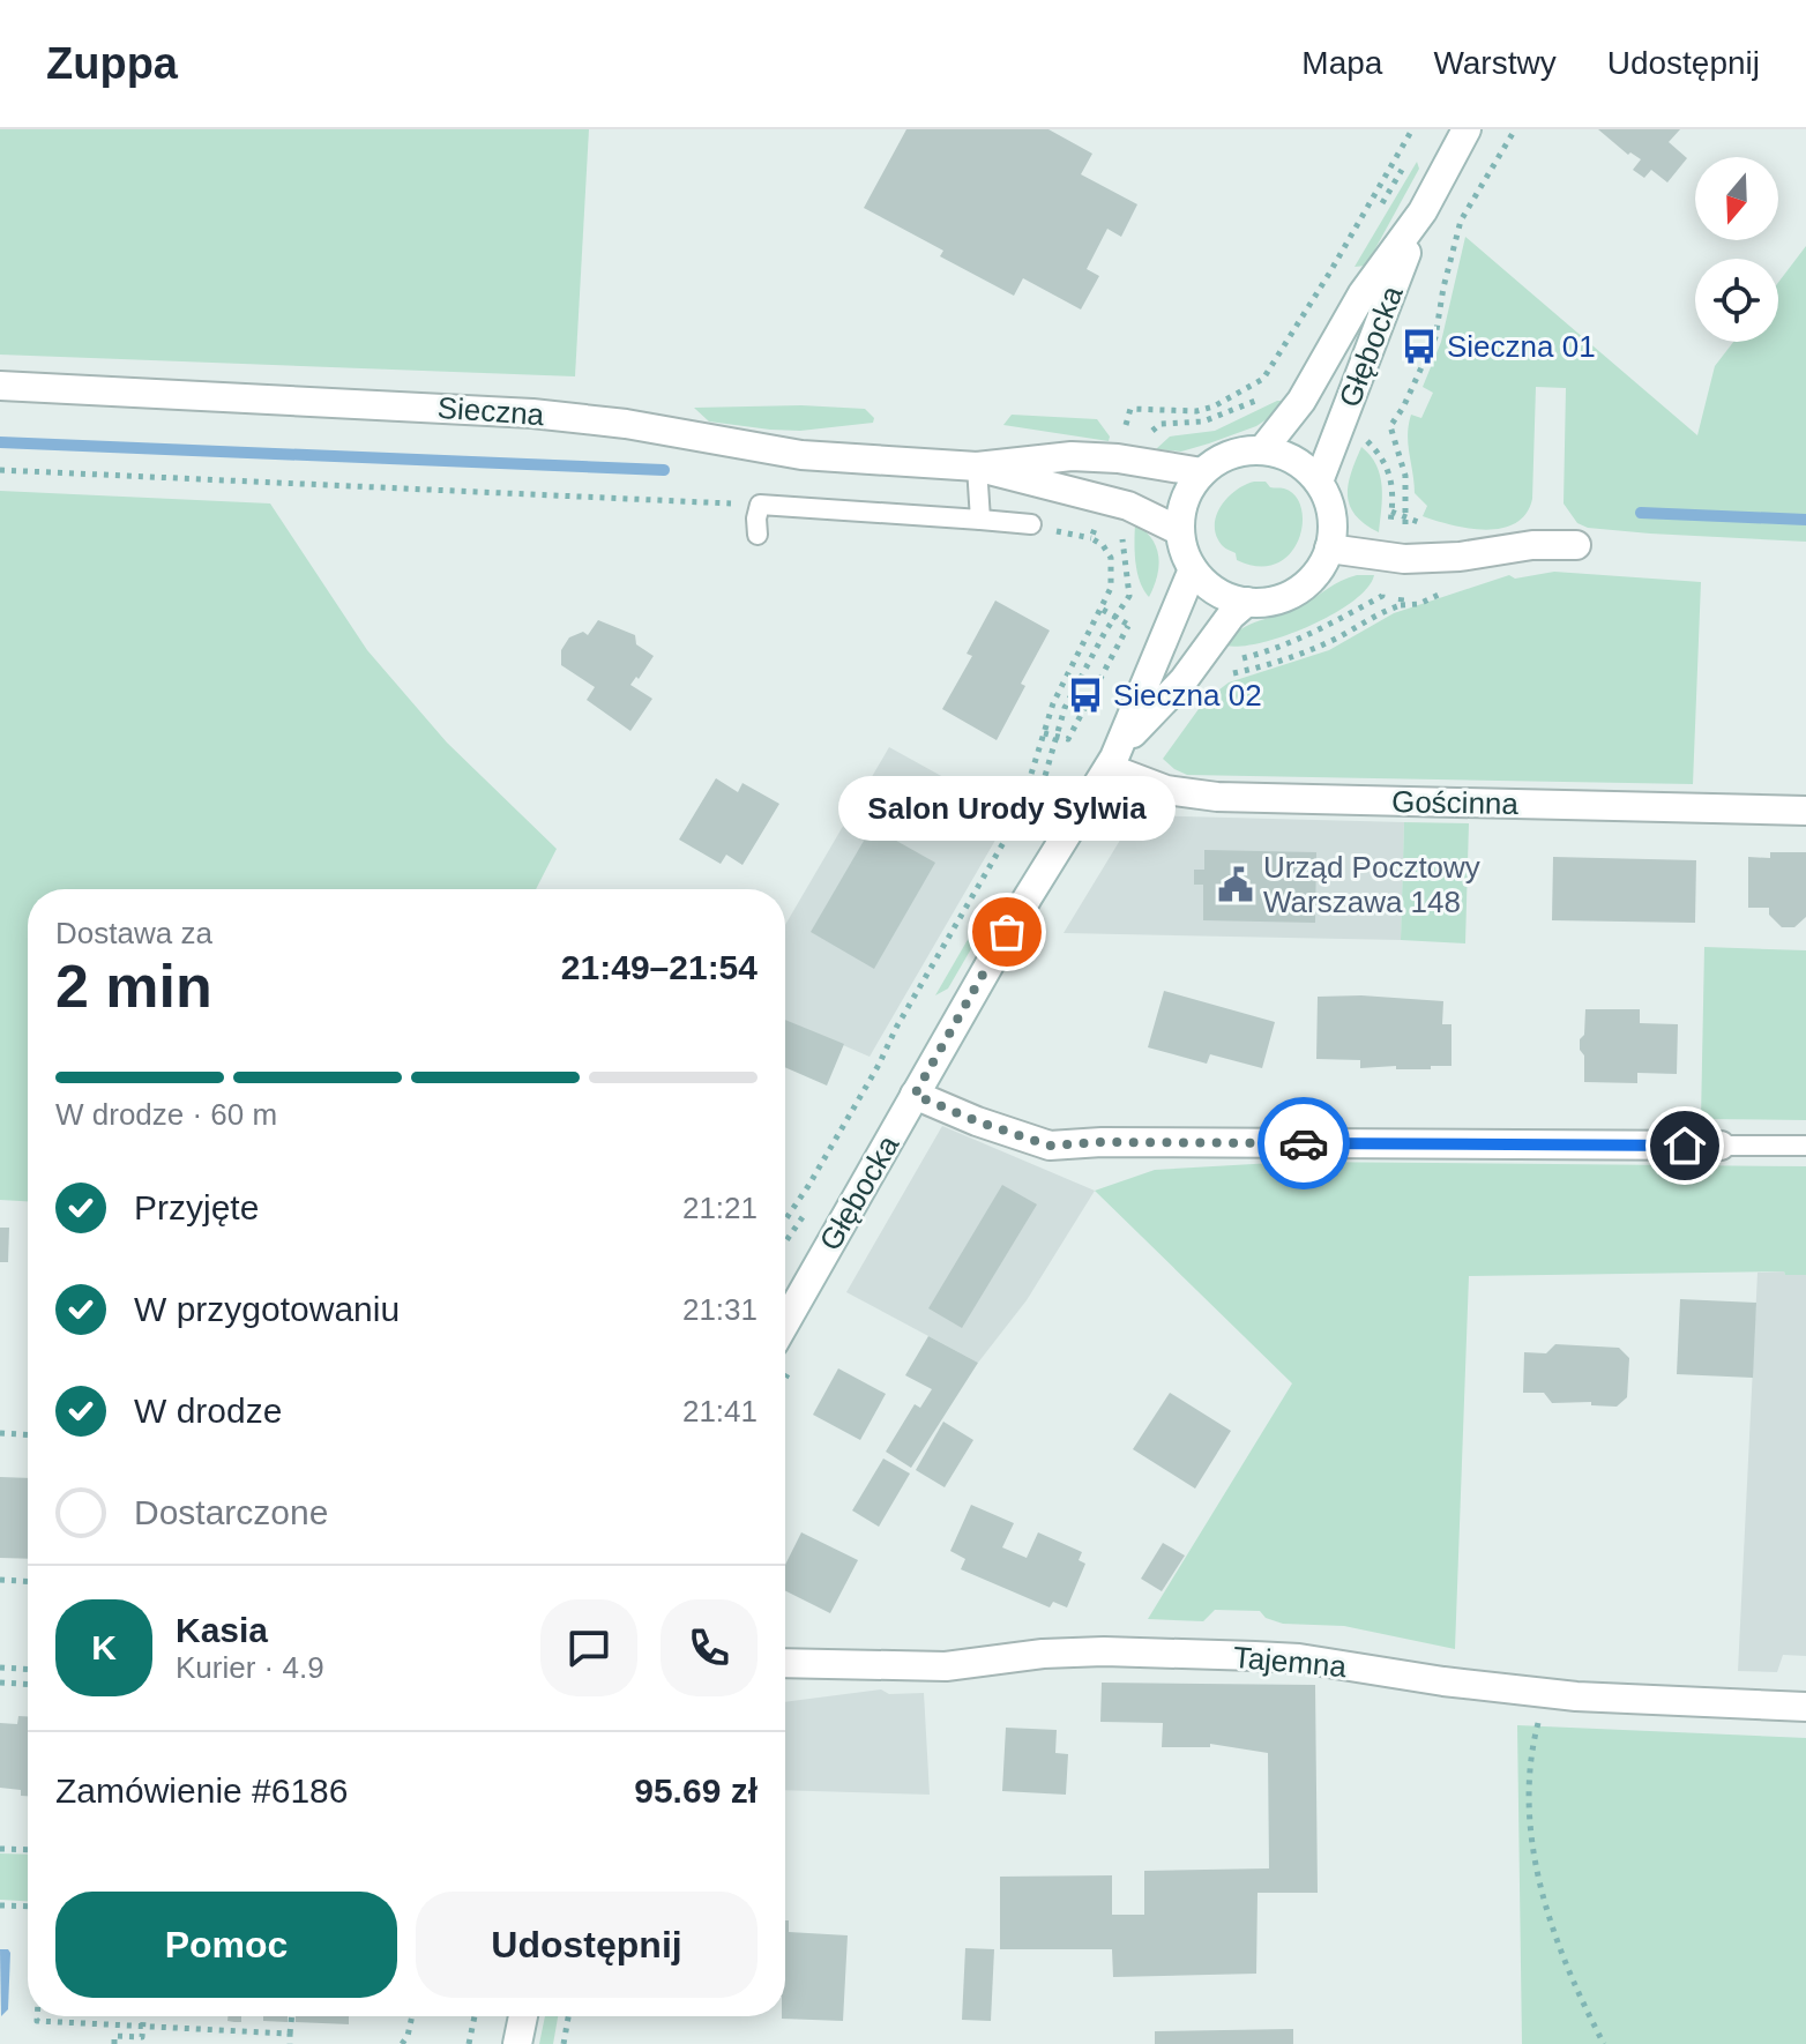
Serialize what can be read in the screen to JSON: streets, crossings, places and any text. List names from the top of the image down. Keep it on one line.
{"streets":{"street":["Głębocka","Sieczna","Gościnna","Tajemna"]},"crossings":[["Głębocka","Sieczna"],["Głębocka","Gościnna"]],"places":{"bus stop":["Sieczna 01","Sieczna 02"],"public building":["Urząd Pocztowy Warszawa 148"],"other":["Salon Urody Sylwia"]},"north":"bottom","page":{"header":"Zuppa","nav":["Mapa","Warstwy","Udostępnij"],"bubble":"Salon Urody Sylwia","heading":["2 min","Dostawa za","21:49–21:54"],"panel":["Kasia","Kurier · 4.9","Zamówienie #6186","95.69 zł"],"bar":"W drodze · 60 m","list":[["Przyjęte","21:21"],["W przygotowaniu","21:31"],["W drodze","21:41"],"Dostarczone"],"round":"K","buttons":["Pomoc","Udostępnij"]}}
